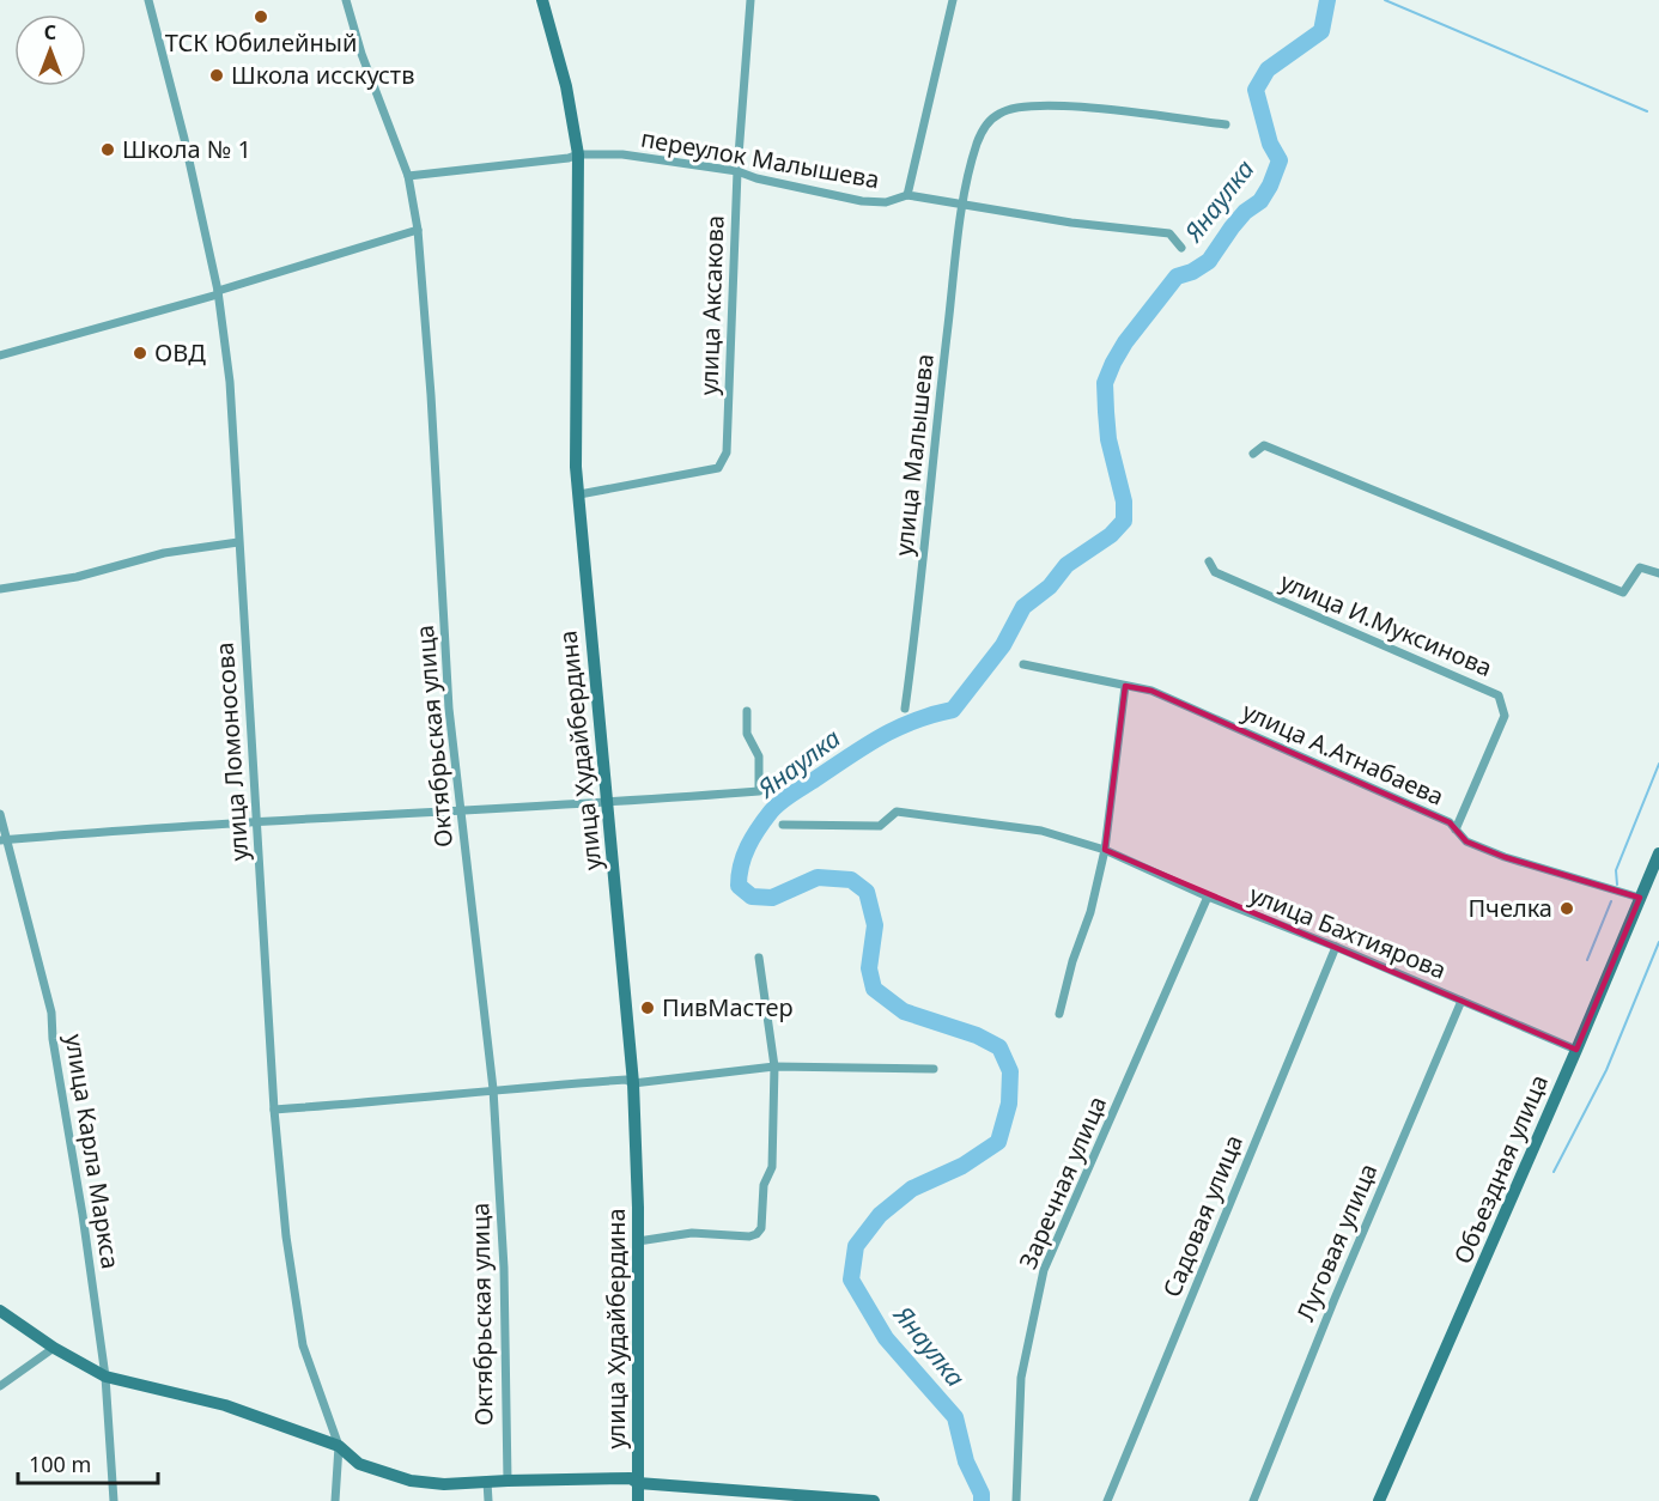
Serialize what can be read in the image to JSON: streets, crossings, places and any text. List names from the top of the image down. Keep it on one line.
{"streets":{"street":["переулок Малышева","улица Аксакова","улица Малышева","улица И.Муксинова","Октябрьская улица","улица Худайбердина","улица Ломоносова","улица А.Атнабаева","улица Бахтиярова","улица Карла Маркса","Объездная улица","Заречная улица","Садовая улица","Луговая улица"]},"crossings":[["переулок Малышева","улица Аксакова"],["переулок Малышева","улица Малышева"],["переулок Малышева","Октябрьская улица"],["переулок Малышева","улица Худайбердина"],["улица Аксакова","улица Худайбердина"],["улица И.Муксинова","улица А.Атнабаева"],["улица А.Атнабаева","Объездная улица"],["улица Бахтиярова","Объездная улица"],["улица Бахтиярова","Заречная улица"],["улица Бахтиярова","Садовая улица"],["улица Бахтиярова","Луговая улица"]],"water":["Янаулка"],"places":["ТСК Юбилейный","Школа исскуств","Школа № 1","ОВД","Пчелка","ПивМастер"],"scale_bar":"100 m","north":"top"}
